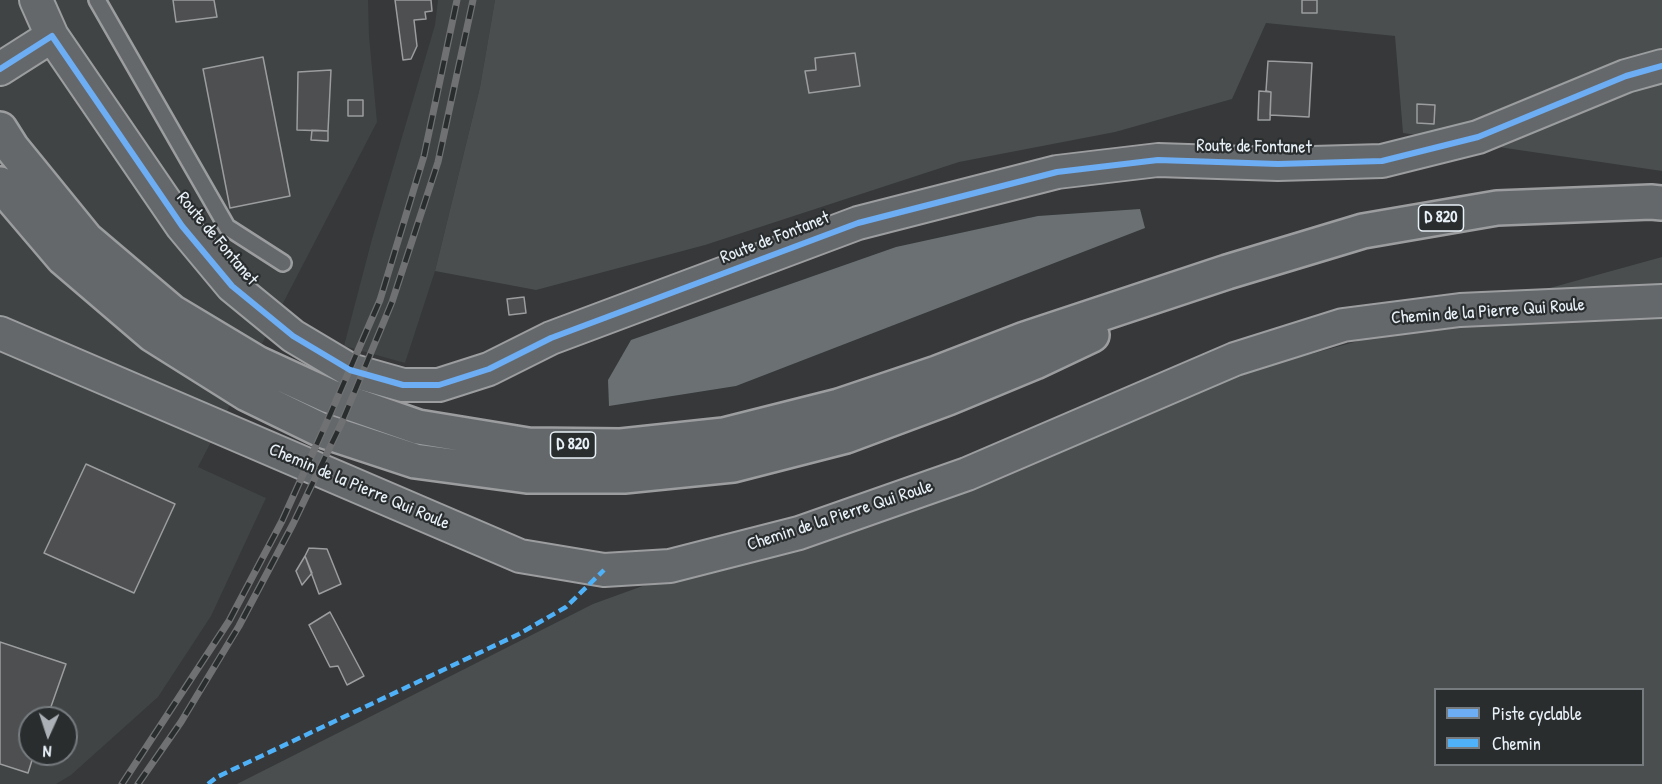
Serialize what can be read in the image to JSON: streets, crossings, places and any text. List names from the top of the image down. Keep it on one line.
{"streets":{"main road":["D 820"],"street":["Route de Fontanet","Chemin de la Pierre Qui Roule"]},"legend":["Piste cyclable","Chemin"],"north":"bottom"}
